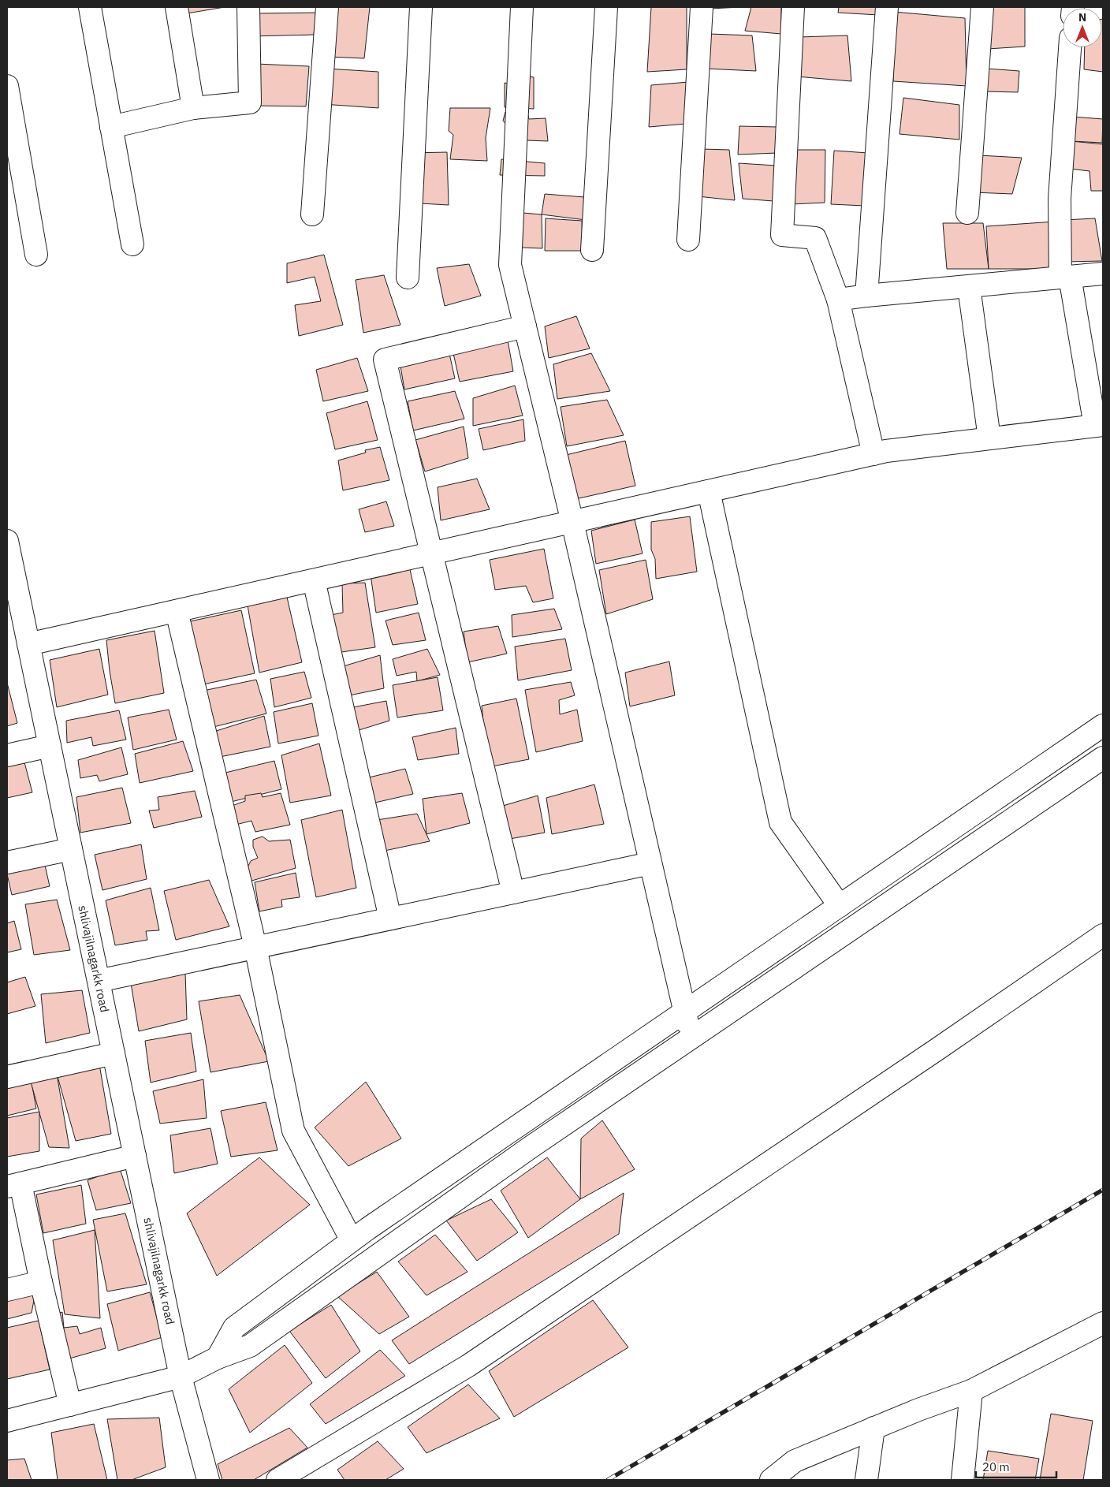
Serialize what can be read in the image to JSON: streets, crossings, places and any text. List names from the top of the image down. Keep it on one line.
{"streets":{"street":["shlivajilnagarkk road"]},"scale_bar":"20 m","north":"top"}
